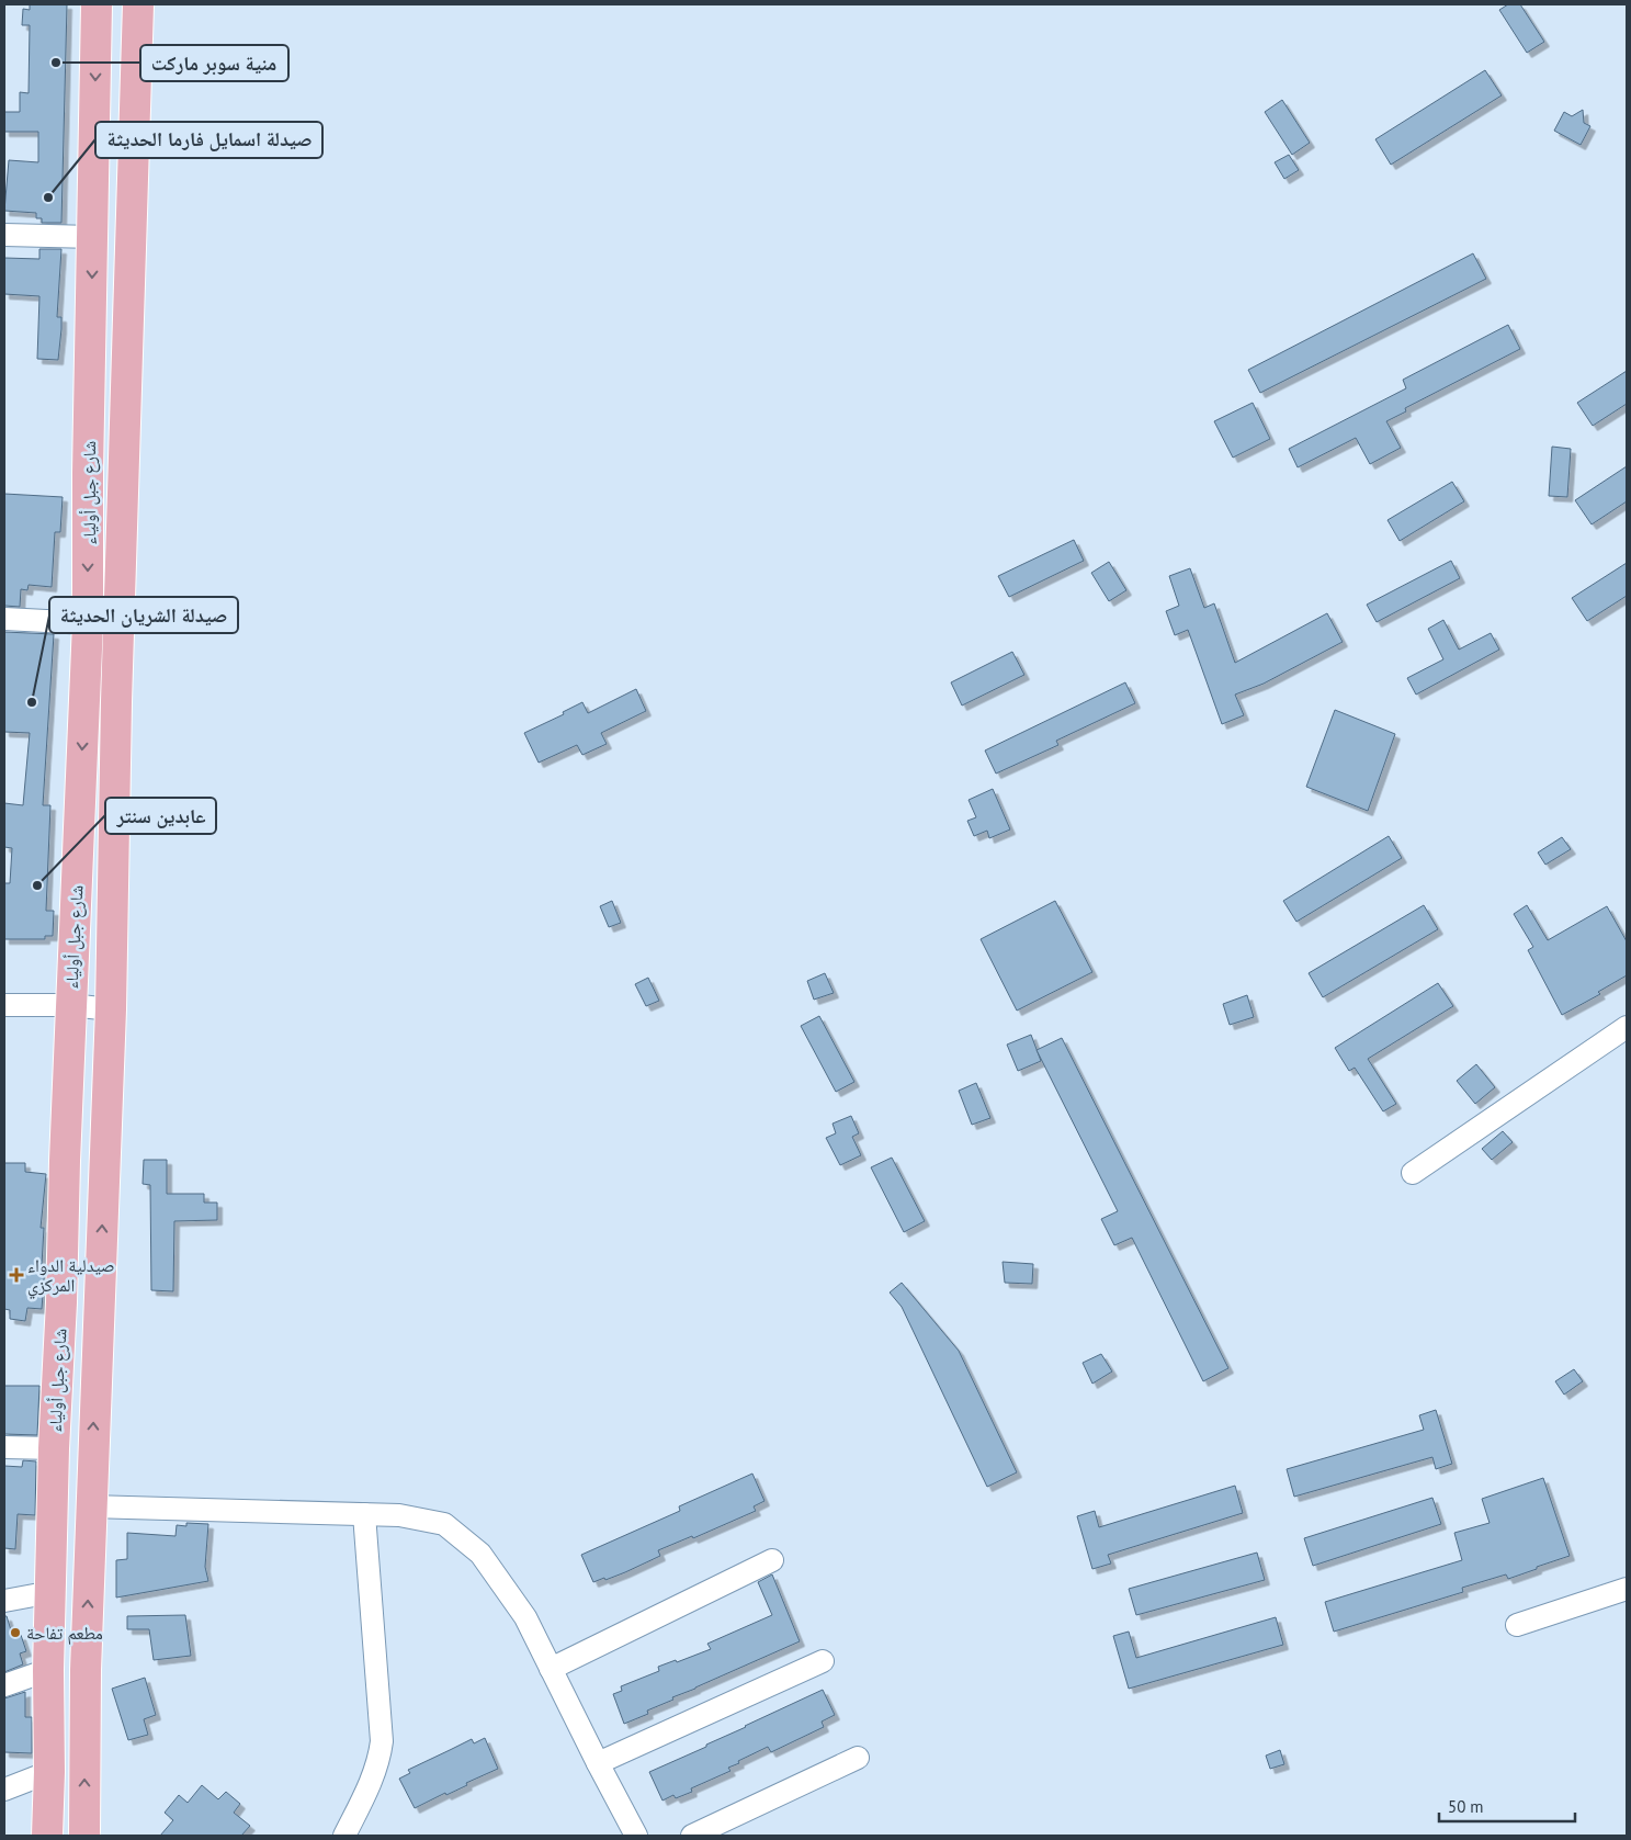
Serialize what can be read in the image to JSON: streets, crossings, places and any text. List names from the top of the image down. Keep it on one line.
{"streets":{"main road":["شارع جبل أولياء"]},"places":{"other":["منية سوبر ماركت","صيدلة اسمايل فارما الحديثة","صيدلة الشريان الحديثة","عابدين سنتر","مطعم تفاحة"],"health":["صيدلية الدواء المركزي"]},"scale_bar":"50 m"}
